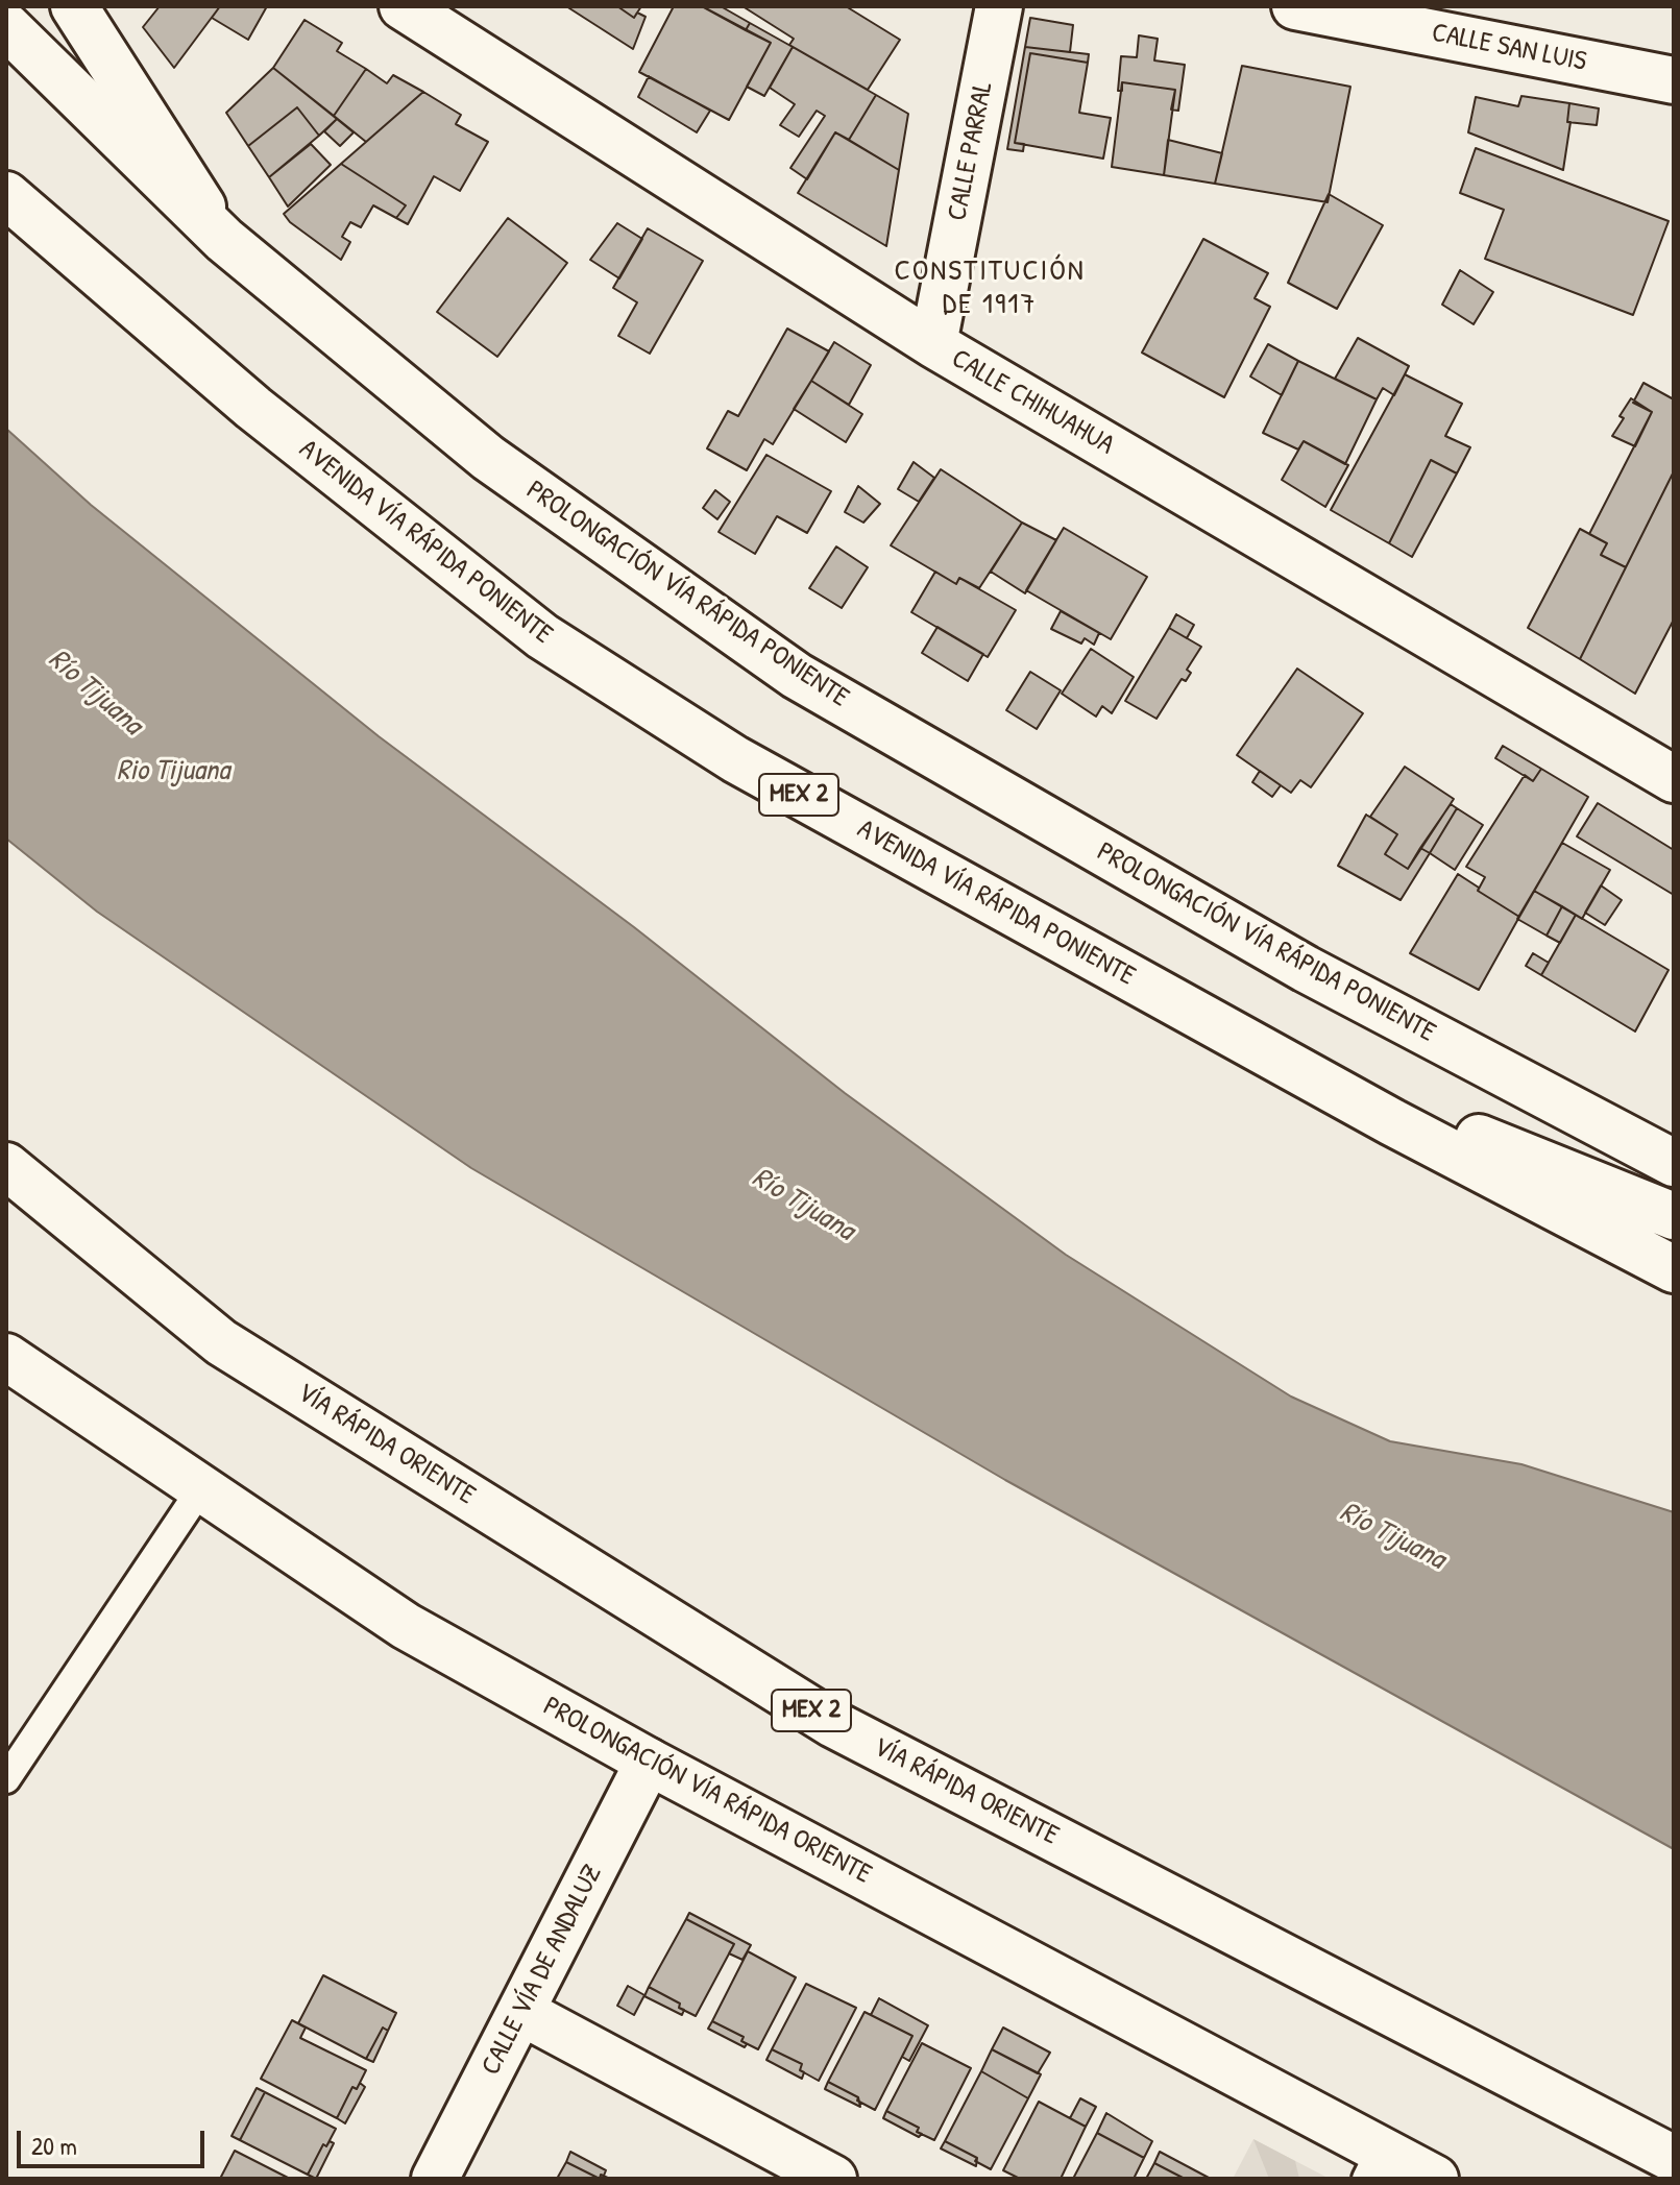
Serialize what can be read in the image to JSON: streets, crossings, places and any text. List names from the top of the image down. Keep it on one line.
{"streets":{"main road":["CALLE SAN LUIS","CALLE PARRAL","CALLE CHIHUAHUA","AVENIDA VÍA RÁPIDA PONIENTE","PROLONGACIÓN VÍA RÁPIDA PONIENTE","MEX 2","VÍA RÁPIDA ORIENTE","PROLONGACIÓN VÍA RÁPIDA ORIENTE","CALLE VÍA DE ANDALUZ"]},"crossings":[["CALLE PARRAL","CALLE CHIHUAHUA"],["PROLONGACIÓN VÍA RÁPIDA ORIENTE","CALLE VÍA DE ANDALUZ"]],"districts":["CONSTITUCIÓN DE 1917"],"water":["Río Tijuana","Rio Tijuana"],"scale_bar":"20 m"}
